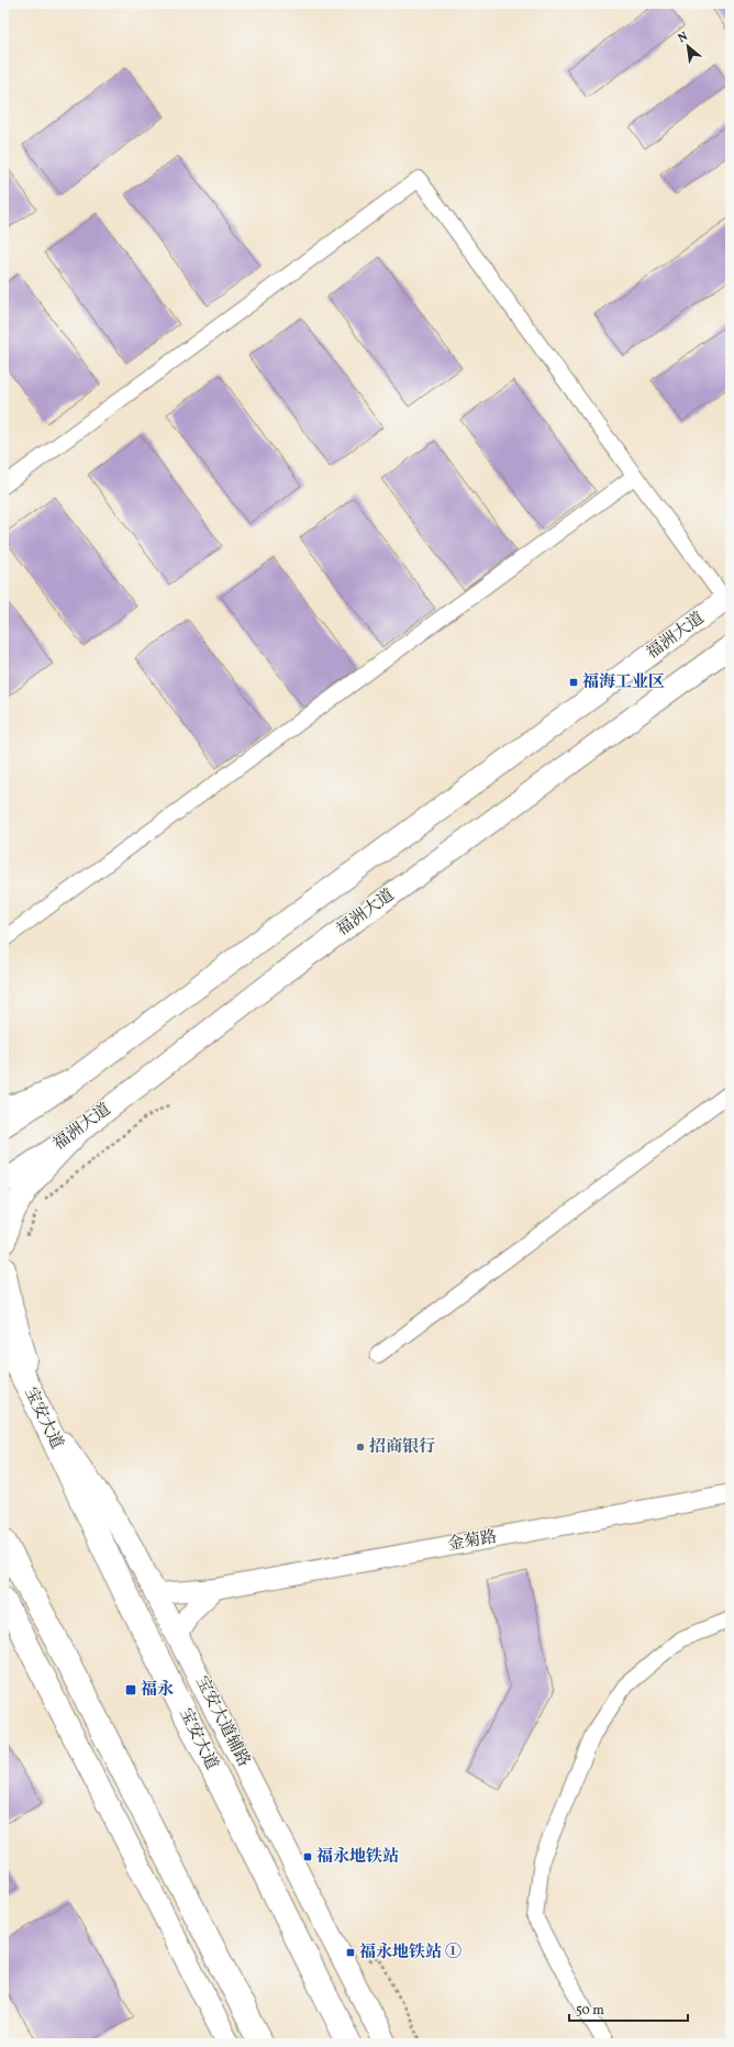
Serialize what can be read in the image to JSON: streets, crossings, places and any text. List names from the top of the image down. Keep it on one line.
{"streets":{"main road":["福洲大道","宝安大道","宝安大道辅路"],"street":["金菊路"]},"crossings":[["宝安大道","宝安大道辅路"],["金菊路","宝安大道辅路"]],"places":{"transit":["福海工业区","福永","福永地铁站","福永地铁站 ①"],"other":["招商银行"]},"scale_bar":"50 m","north":"top left"}
